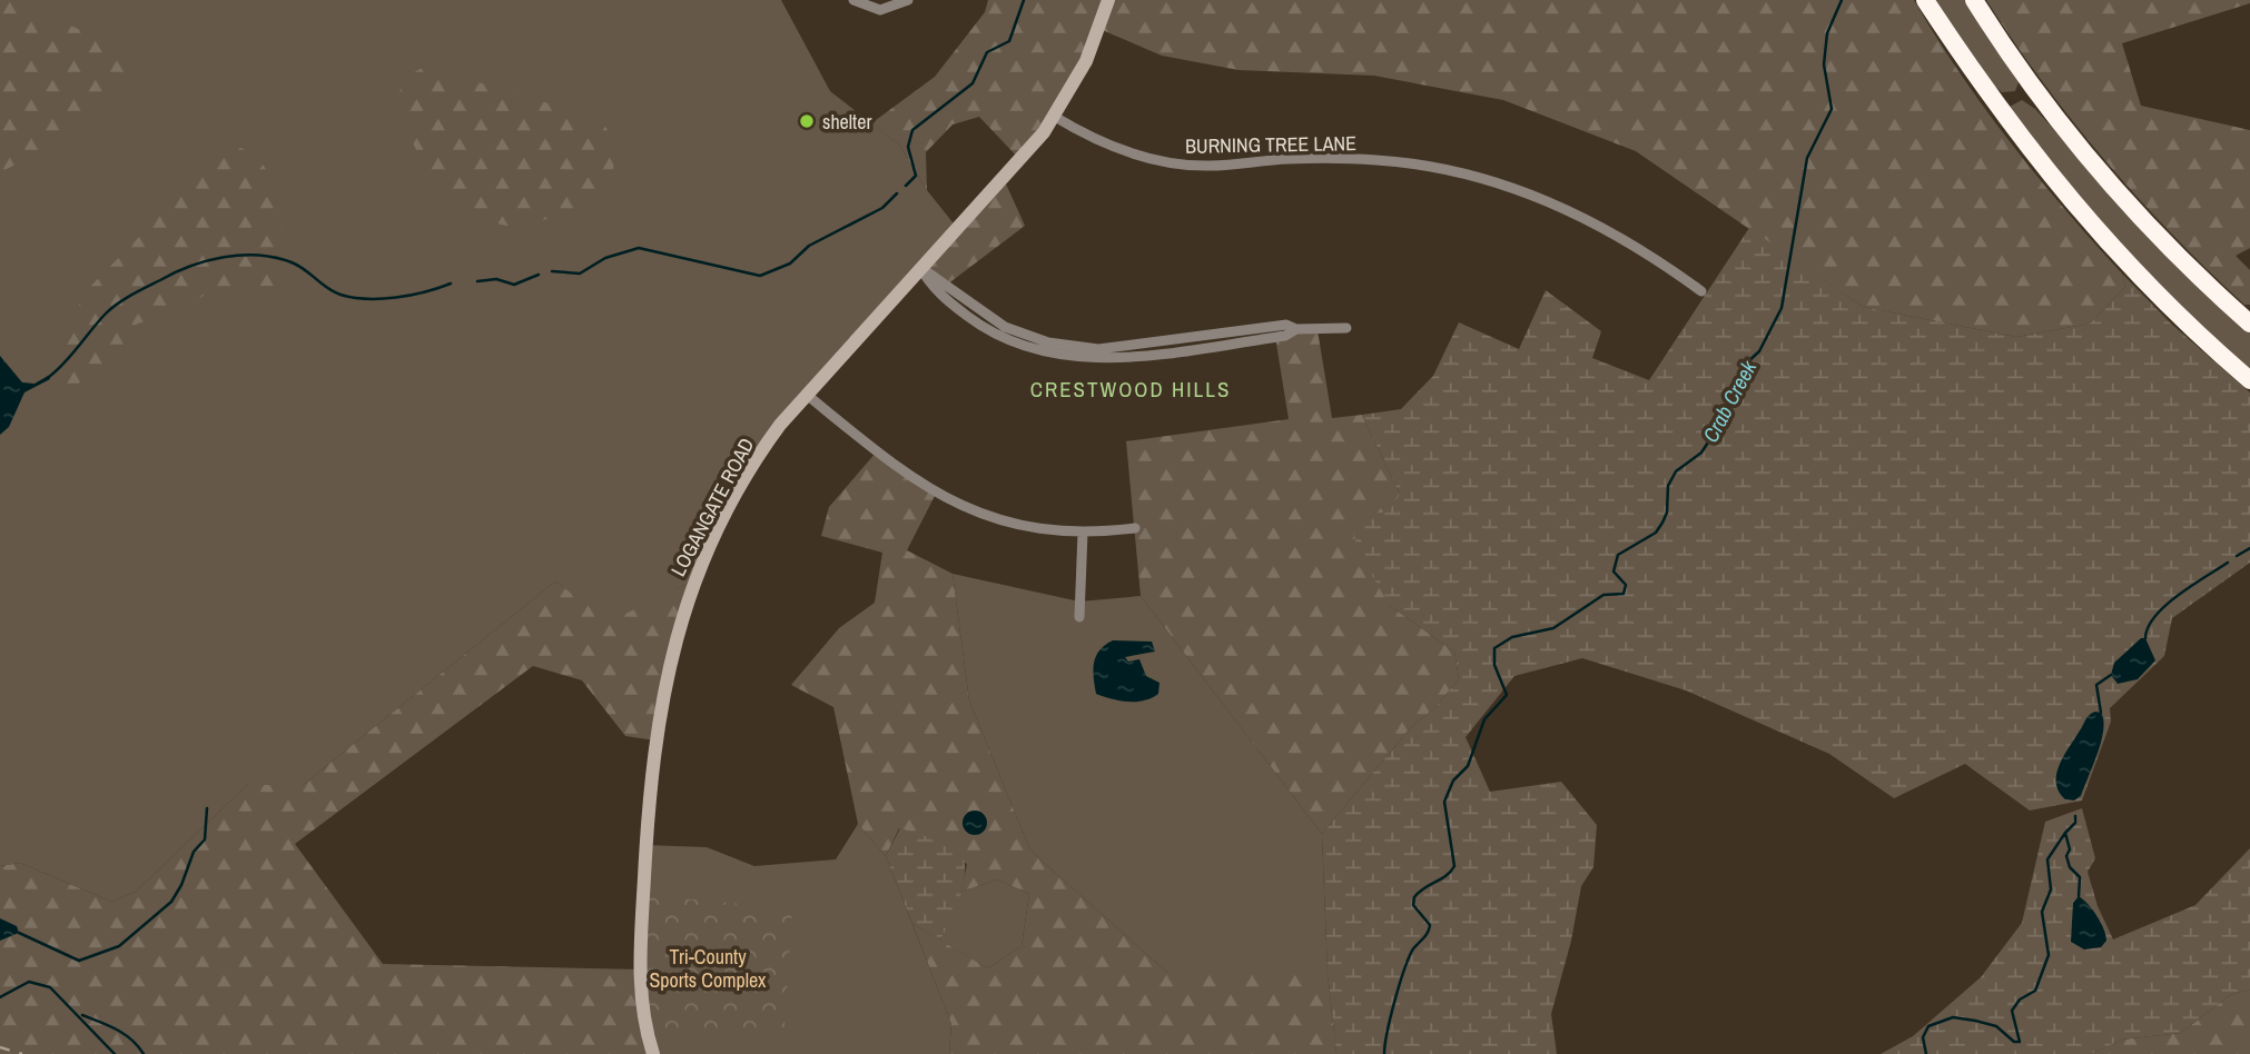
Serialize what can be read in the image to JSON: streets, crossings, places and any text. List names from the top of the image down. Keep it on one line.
{"streets":{"street":["BURNING TREE LANE","LOGANGATE ROAD"]},"crossings":[["BURNING TREE LANE","LOGANGATE ROAD"]],"districts":["CRESTWOOD HILLS"],"water":["Crab Creek"],"parks":["Tri-County Sports Complex"],"places":["shelter"]}
